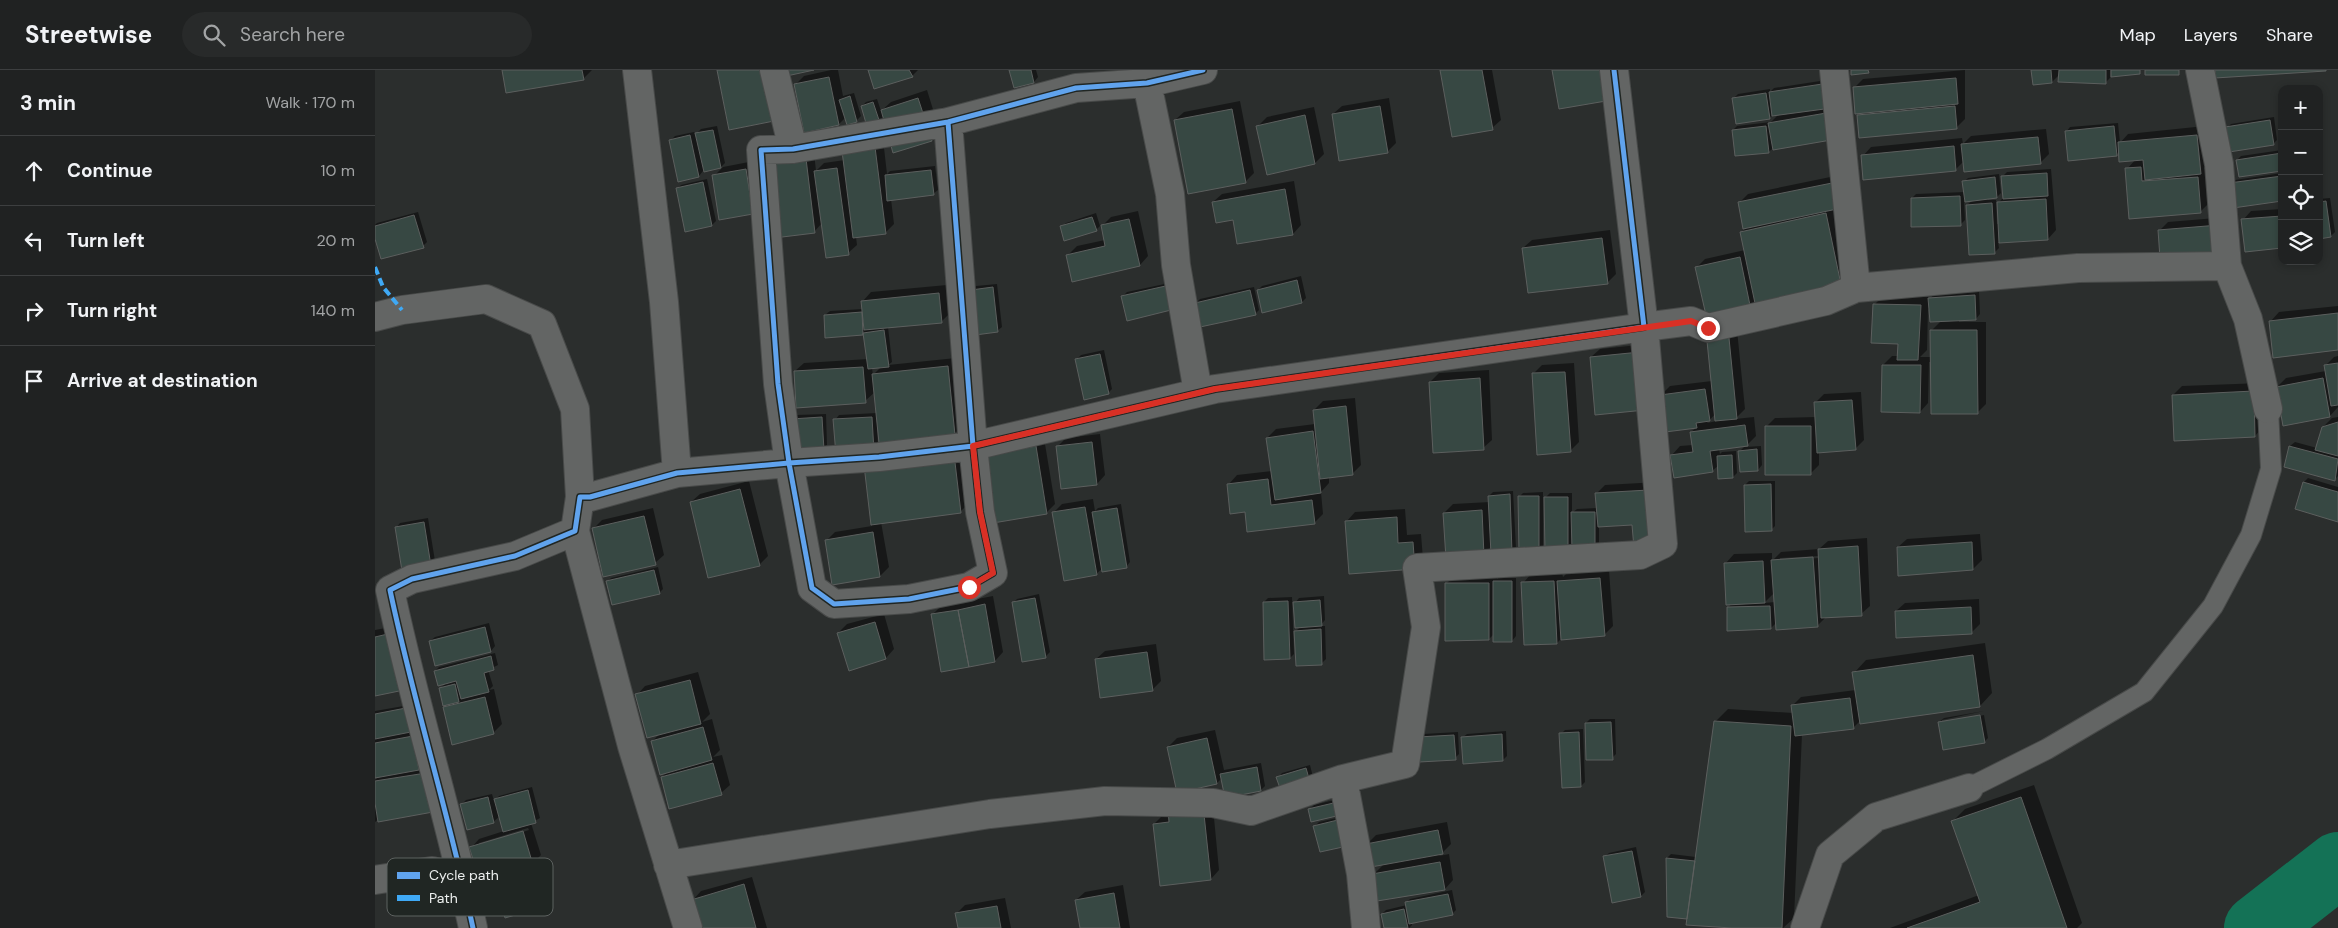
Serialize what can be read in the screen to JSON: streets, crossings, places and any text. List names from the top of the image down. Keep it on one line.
{"legend":["Cycle path","Path"],"page":{"header":"Streetwise","search":"Search here","nav":["Map","Layers","Share"],"heading":["3 min","Walk · 170 m"],"map_buttons":["+","−"],"list":[["Continue","10 m"],["Turn left","20 m"],["Turn right","140 m"],"Arrive at destination"]}}
